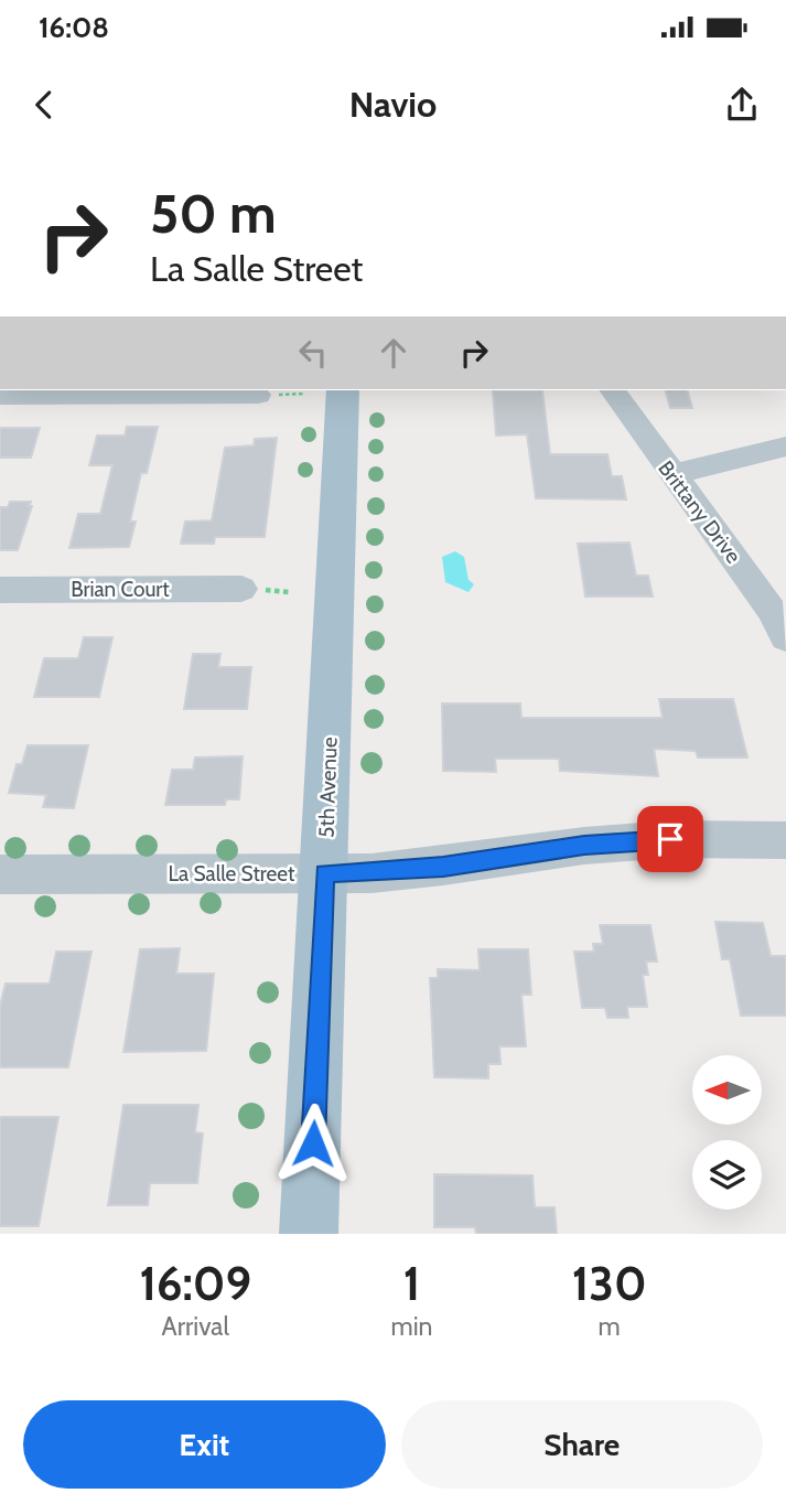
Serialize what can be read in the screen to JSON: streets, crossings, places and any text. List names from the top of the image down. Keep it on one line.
{"streets":{"main road":["5th Avenue"],"street":["Brittany Drive","Brian Court","La Salle Street"]},"crossings":[["5th Avenue","La Salle Street"]],"north":"left","page":{"status":"16:08","header":"Navio","turn":["50 m","La Salle Street"],"eta":["16:09","Arrival","1","min","130","m"],"buttons":["Exit","Share"]}}
